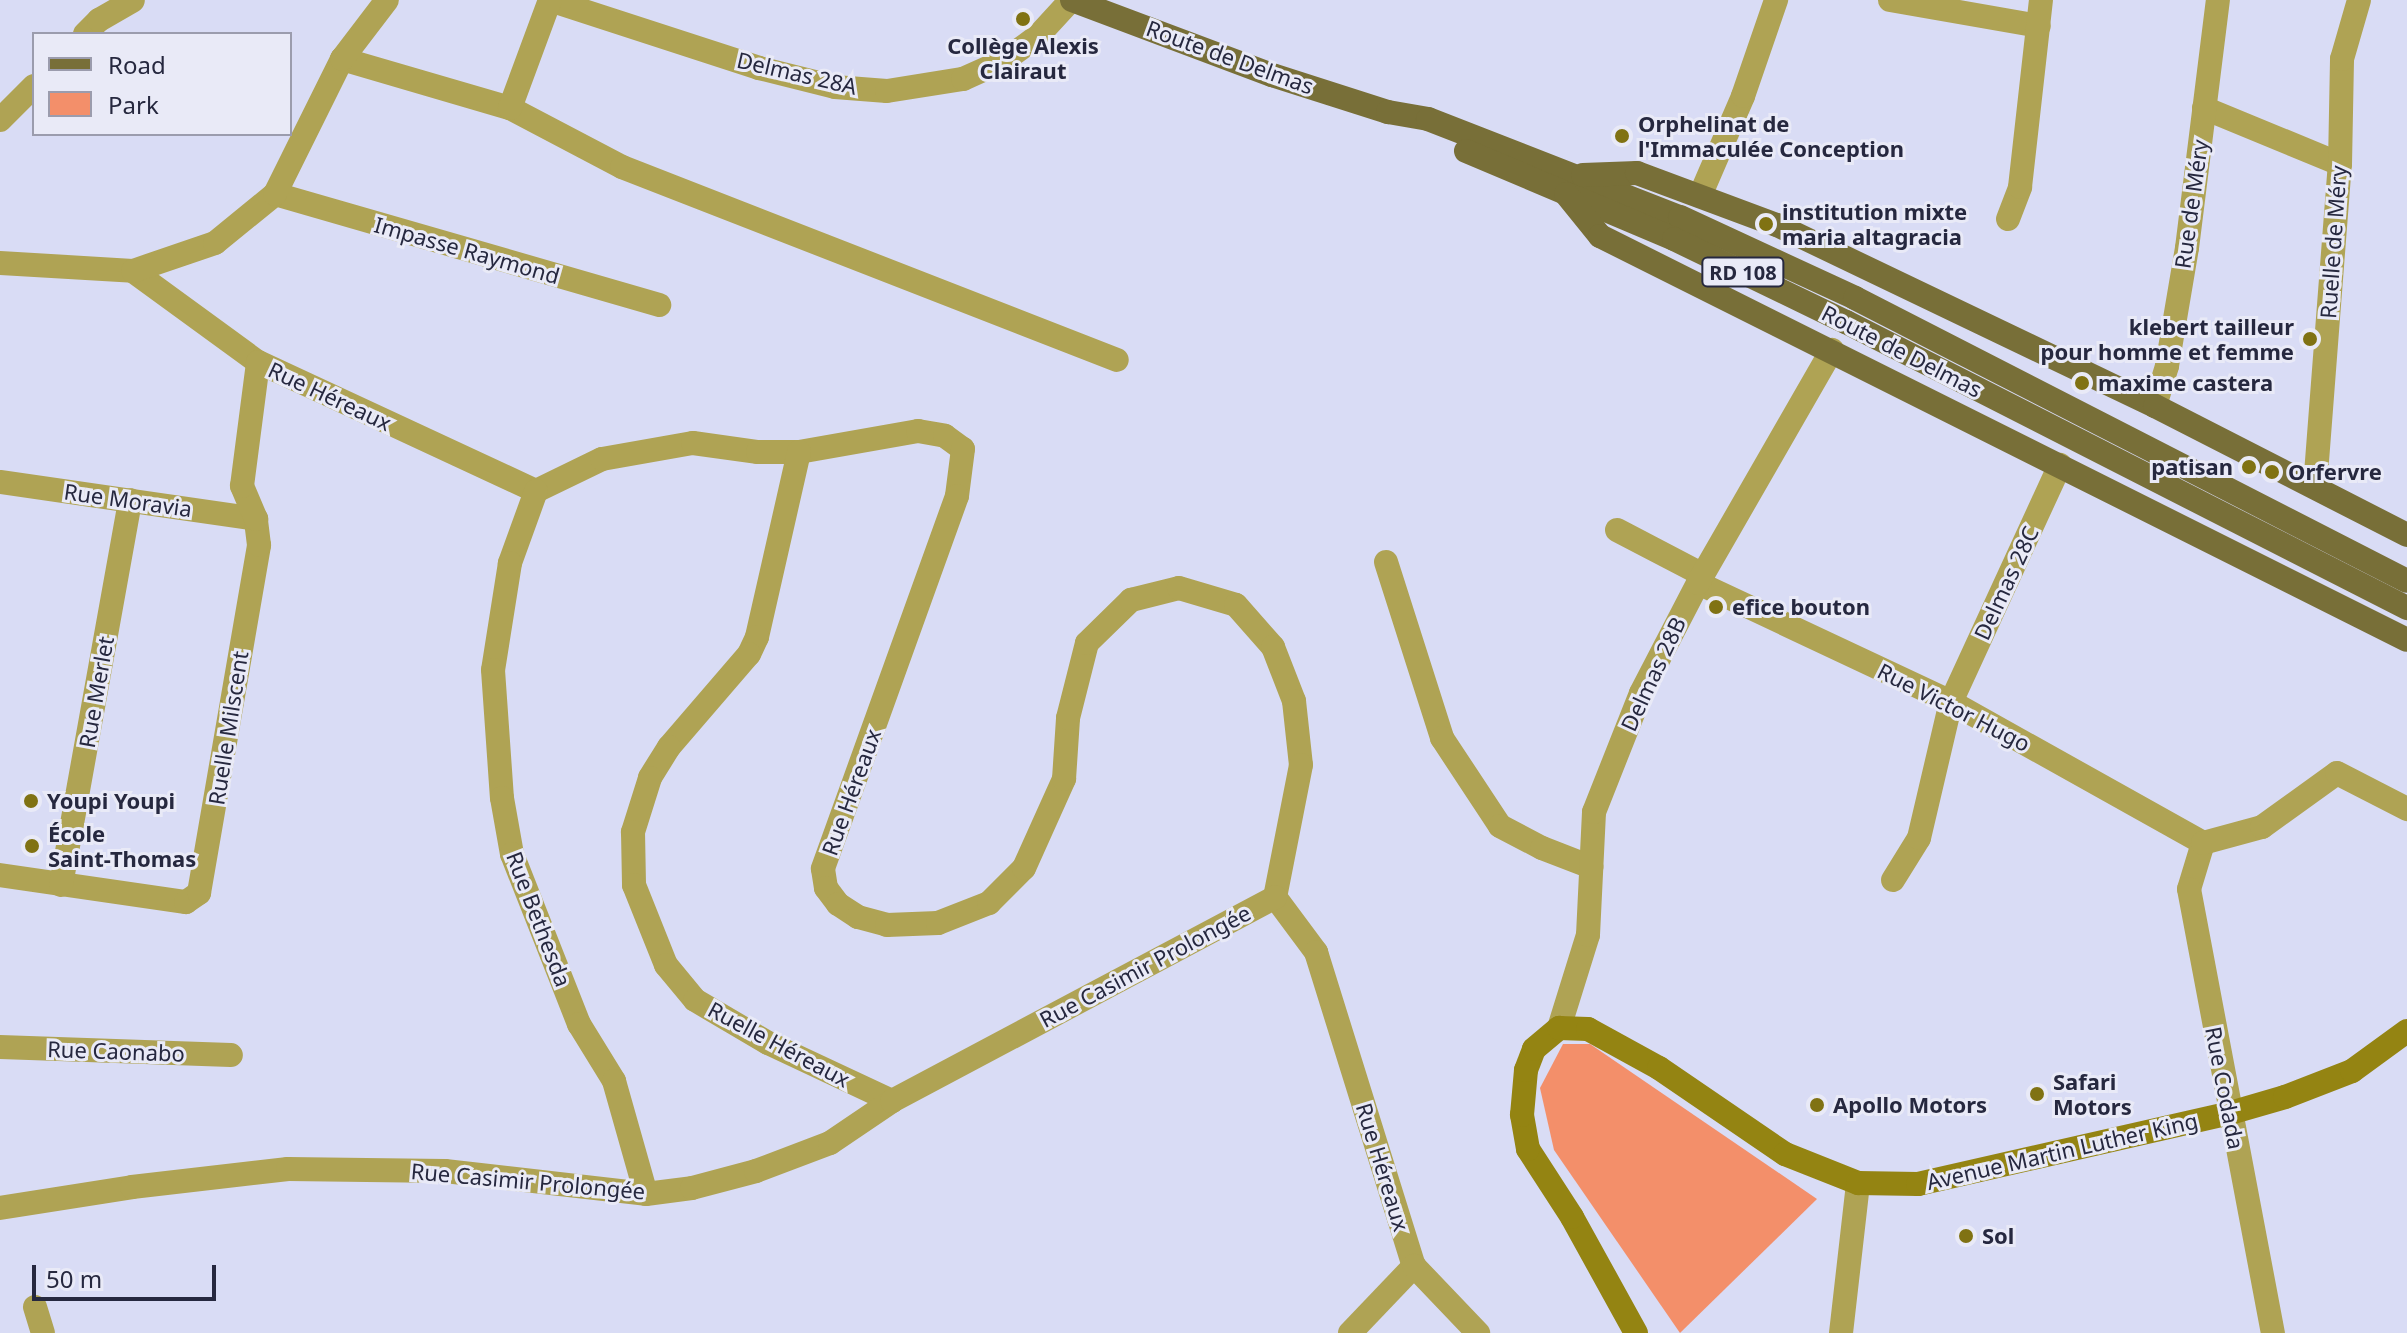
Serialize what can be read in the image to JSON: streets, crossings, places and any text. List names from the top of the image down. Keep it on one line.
{"streets":{"main road":["Route de Delmas","RD 108","Avenue Martin Luther King"],"street":["Delmas 28A","Rue de Méry","Ruelle de Méry","Impasse Raymond","Rue Héreaux","Rue Moravia","Delmas 28C","Delmas 28B","Rue Merlet","Rue Victor Hugo","Ruelle Milscent","Rue Bethesda","Rue Casimir Prolongée","Ruelle Héreaux","Rue Caonabo","Rue Codada"]},"crossings":[["Route de Delmas","Delmas 28A"],["Rue Héreaux","Ruelle Milscent"],["Rue Héreaux","Rue Bethesda"],["Rue Héreaux","Rue Casimir Prolongée"],["Rue Héreaux","Ruelle Héreaux"],["Rue Moravia","Rue Merlet"],["Rue Moravia","Ruelle Milscent"],["Delmas 28C","Rue Victor Hugo"],["Delmas 28B","Rue Victor Hugo"],["Delmas 28B","Avenue Martin Luther King"],["Rue Merlet","Ruelle Milscent"],["Rue Victor Hugo","Rue Codada"],["Rue Bethesda","Rue Casimir Prolongée"],["Rue Casimir Prolongée","Ruelle Héreaux"],["Rue Codada","Avenue Martin Luther King"]],"places":["Collège Alexis Clairaut","Orphelinat de l'Immaculée Conception","institution mixte maria altagracia","klebert tailleur pour homme et femme","maxime castera","patisan","Orfervre","efice bouton","Youpi Youpi","École Saint-Thomas","Safari Motors","Apollo Motors","Sol"],"legend":["Road","Park"],"scale_bar":"50 m"}
